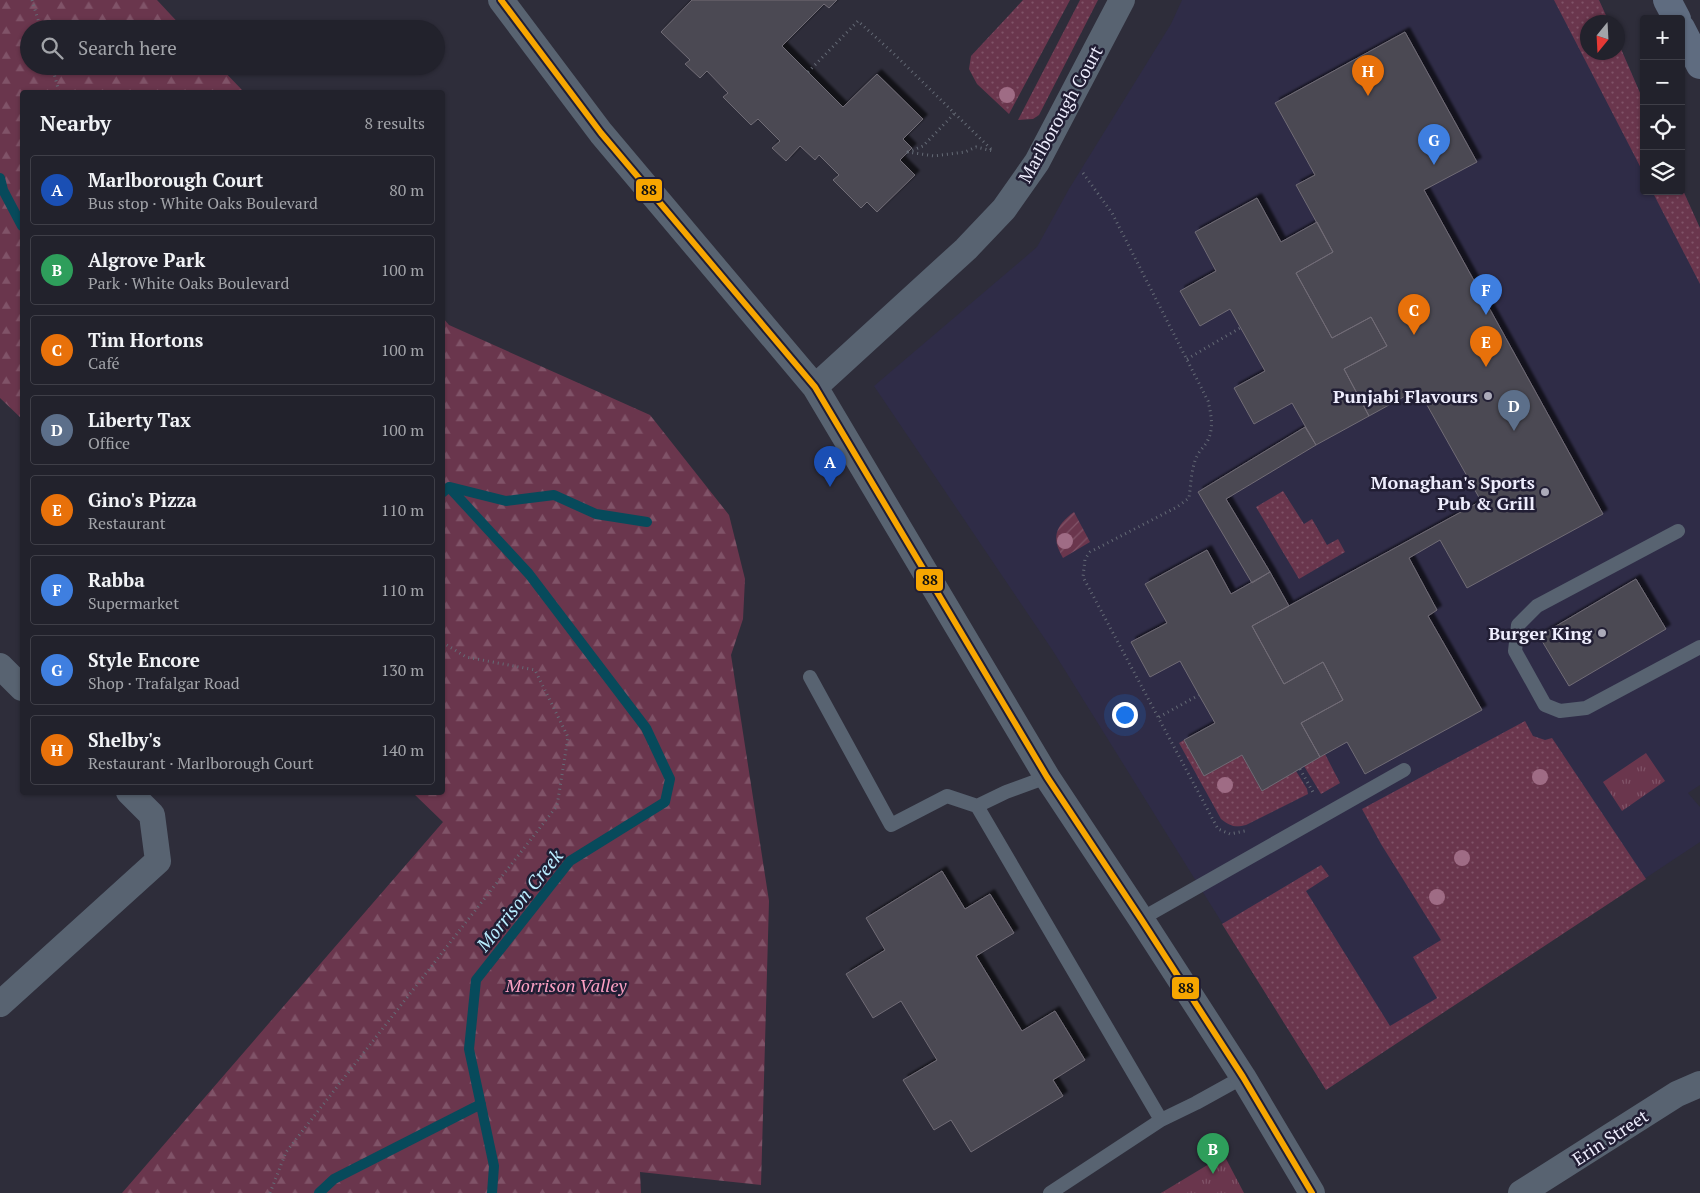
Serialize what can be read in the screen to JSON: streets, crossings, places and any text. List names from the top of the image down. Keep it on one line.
{"streets":{"street":["Marlborough Court","Erin Street"]},"water":["Morrison Creek"],"parks":["Morrison Valley"],"places":["Punjabi Flavours","Monaghan's Sports Pub & Grill","Burger King"],"lines":["transit line 88"],"north":"bottom","page":{"map_buttons":["+","−"],"search":"Search here","pins":["H","G","F","C","E","D","A","B"],"heading":["Nearby","8 results"],"list":[{"mark":"A","name":"Marlborough Court","note":"Bus stop · White Oaks Boulevard","value":"80 m"},{"mark":"B","name":"Algrove Park","note":"Park · White Oaks Boulevard","value":"100 m"},{"mark":"C","name":"Tim Hortons","note":"Café","value":"100 m"},{"mark":"D","name":"Liberty Tax","note":"Office","value":"100 m"},{"mark":"E","name":"Gino's Pizza","note":"Restaurant","value":"110 m"},{"mark":"F","name":"Rabba","note":"Supermarket","value":"110 m"},{"mark":"G","name":"Style Encore","note":"Shop · Trafalgar Road","value":"130 m"},{"mark":"H","name":"Shelby's","note":"Restaurant · Marlborough Court","value":"140 m"}]}}
